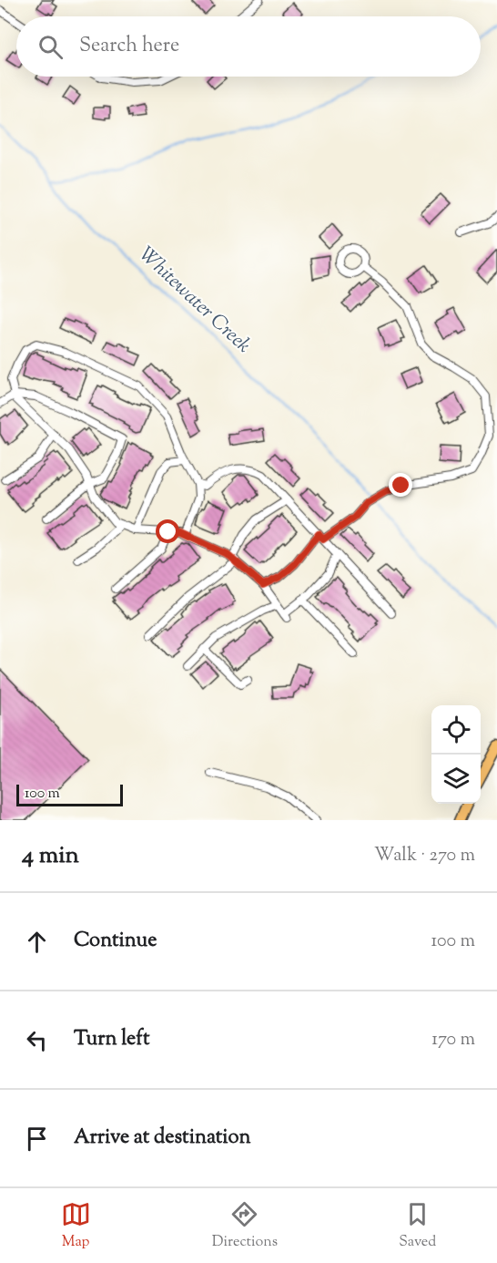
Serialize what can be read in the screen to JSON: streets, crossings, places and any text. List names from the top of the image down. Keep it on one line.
{"water":["Whitewater Creek"],"scale_bar":"100 m","page":{"search":"Search here","scale":"100 m","heading":["4 min","Walk · 270 m"],"list":[["Continue","100 m"],["Turn left","170 m"],"Arrive at destination"],"nav":["Map","Directions","Saved"]}}
